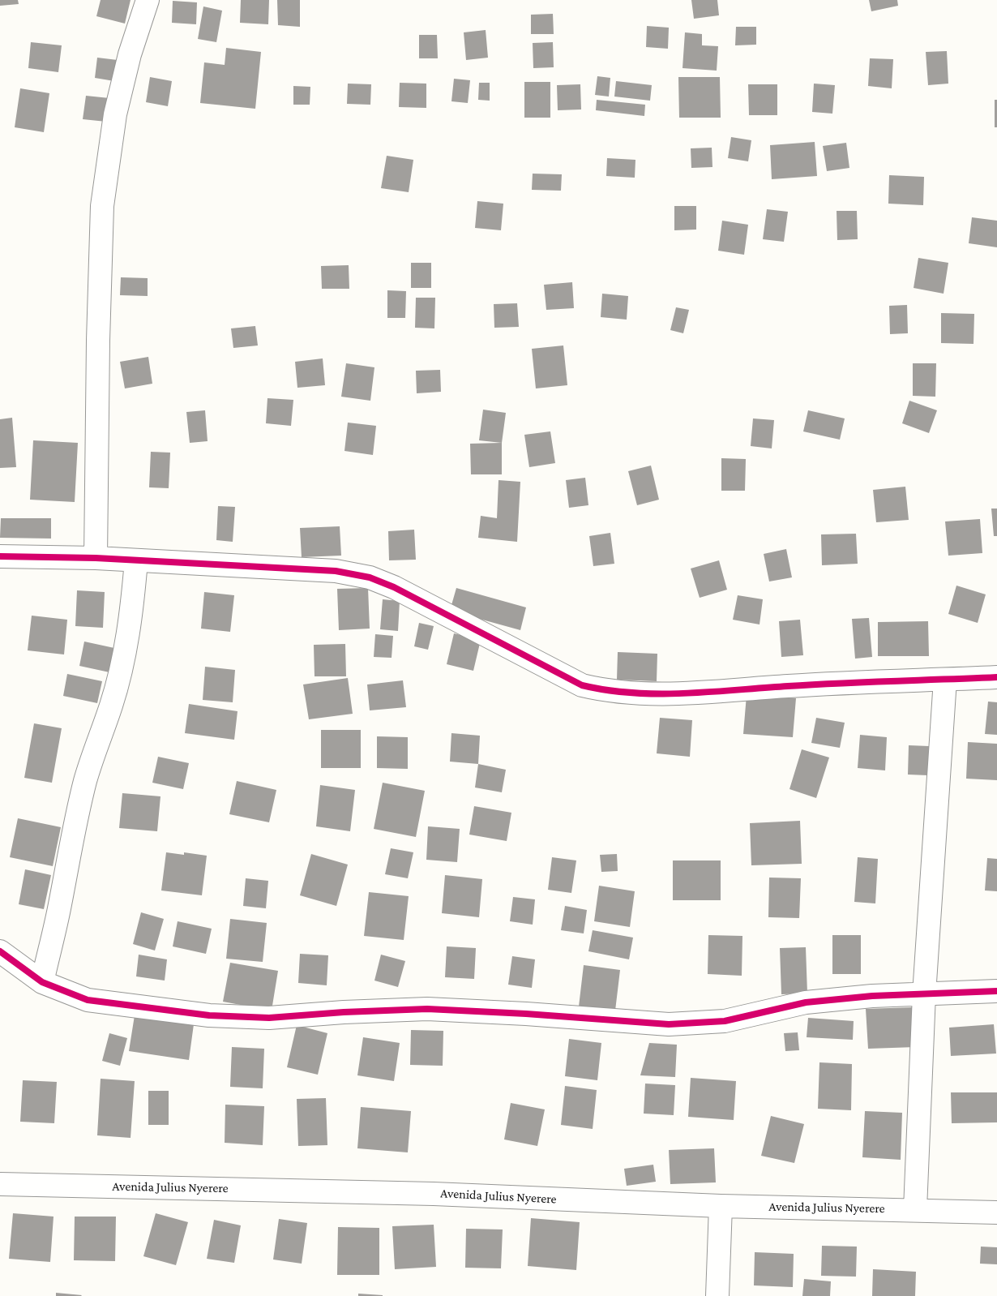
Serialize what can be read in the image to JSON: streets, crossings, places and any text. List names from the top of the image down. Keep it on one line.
{"streets":{"street":["Avenida Julius Nyerere"]}}
